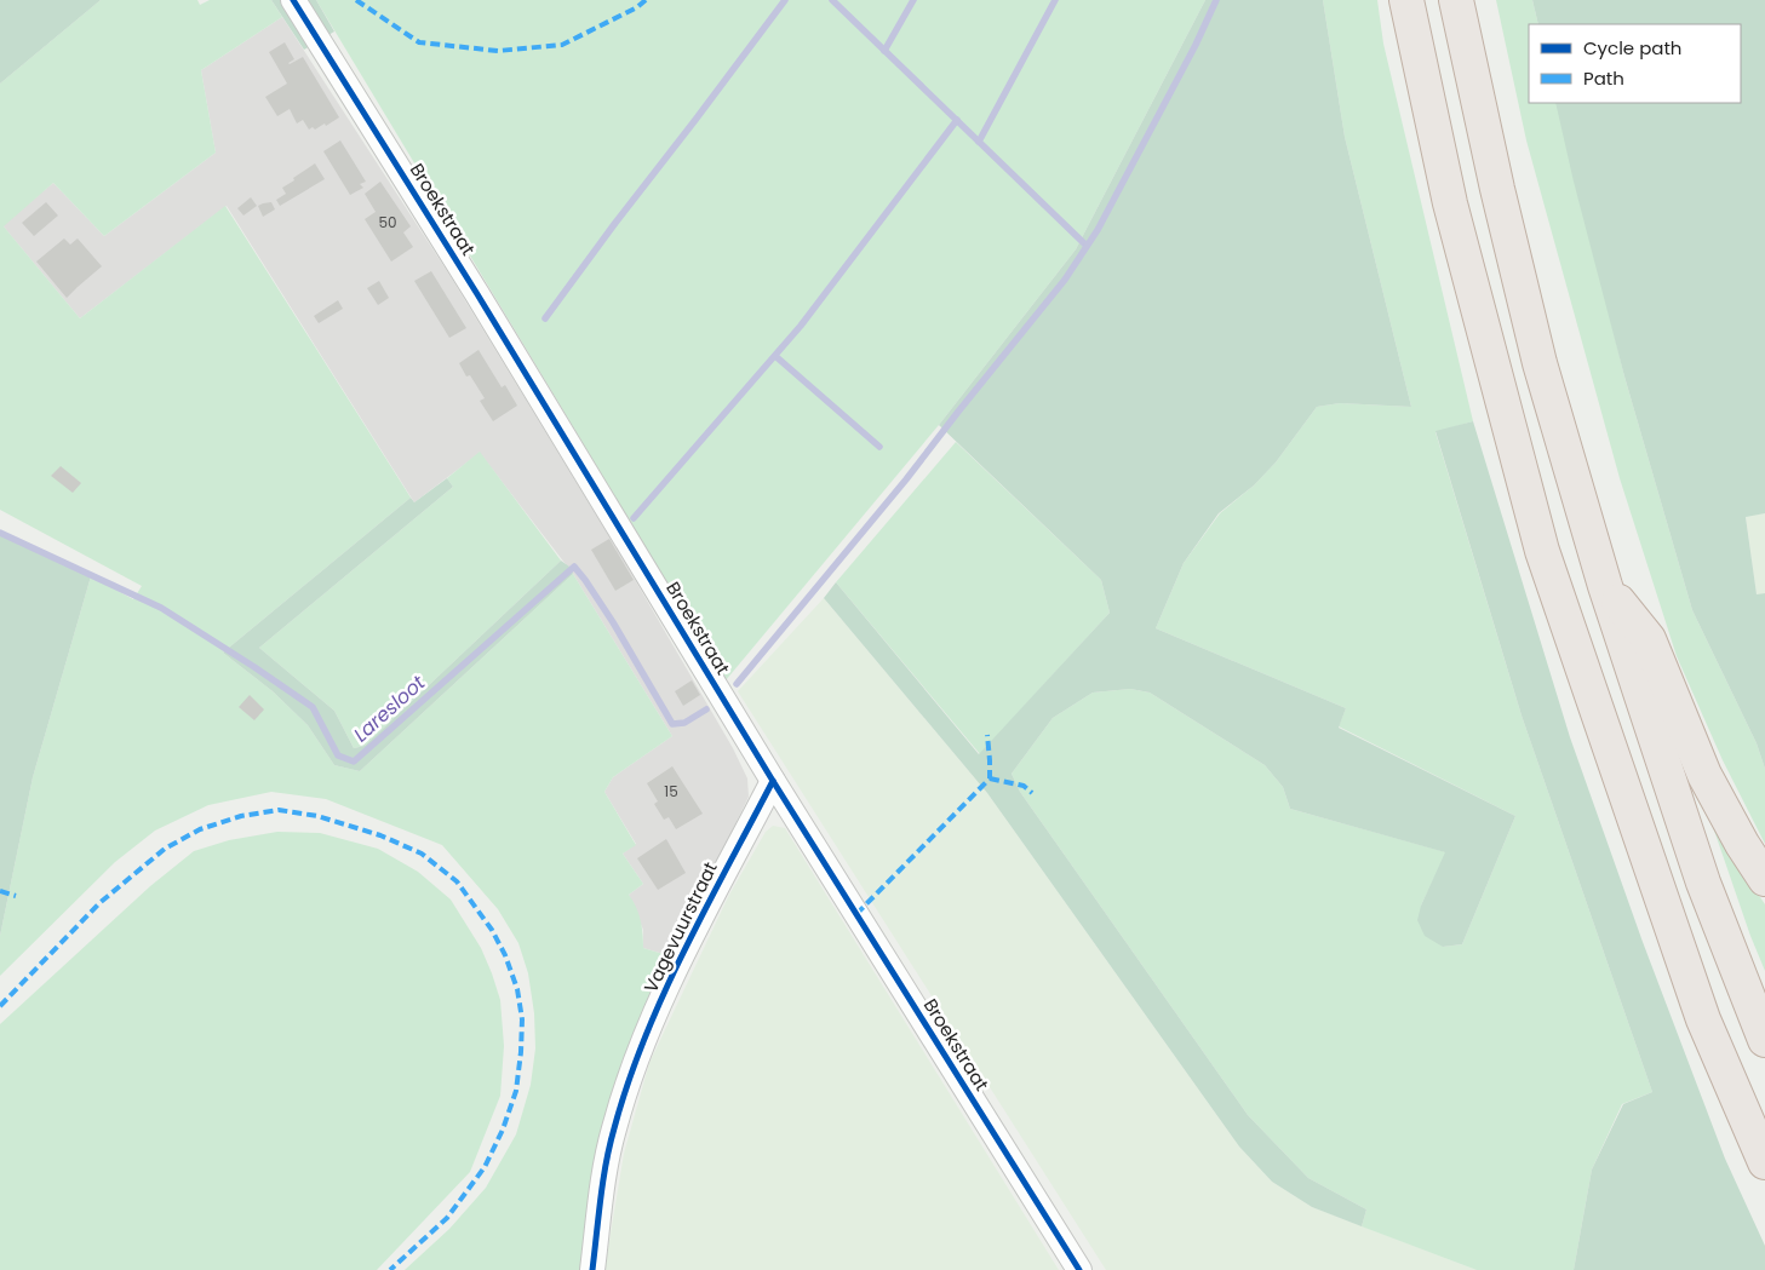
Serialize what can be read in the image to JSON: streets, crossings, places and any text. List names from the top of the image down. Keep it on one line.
{"streets":{"street":["Broekstraat","Vagevuurstraat"]},"crossings":[["Broekstraat","Vagevuurstraat"]],"water":["Laresloot"],"house_numbers":["50","15"],"legend":["Cycle path","Path"]}
